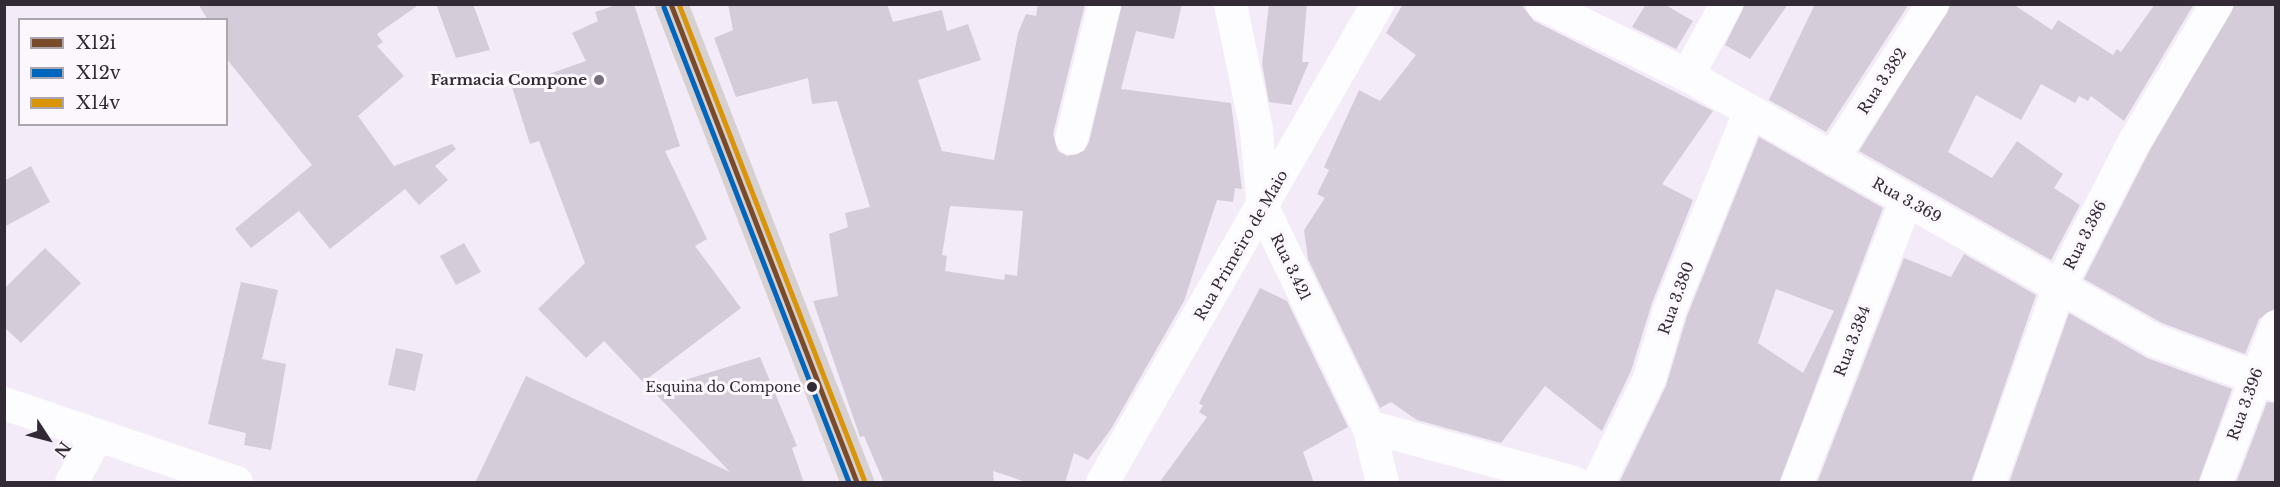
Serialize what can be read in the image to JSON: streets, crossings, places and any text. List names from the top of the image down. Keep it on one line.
{"streets":{"street":["Rua 3.382","Rua 3.369","Rua 3.386","Rua Primeiro de Maio","Rua 3.421","Rua 3.380","Rua 3.384","Rua 3.396"]},"crossings":[["Rua 3.382","Rua 3.369"],["Rua 3.369","Rua 3.386"],["Rua 3.369","Rua 3.380"],["Rua 3.369","Rua 3.384"],["Rua 3.369","Rua 3.396"],["Rua Primeiro de Maio","Rua 3.421"]],"places":["Farmacia Compone","Esquina do Compone"],"lines":["transit line X12i","transit line X14v","transit line X12v"],"legend":["X12i","X12v","X14v"],"north":"bottom right"}
